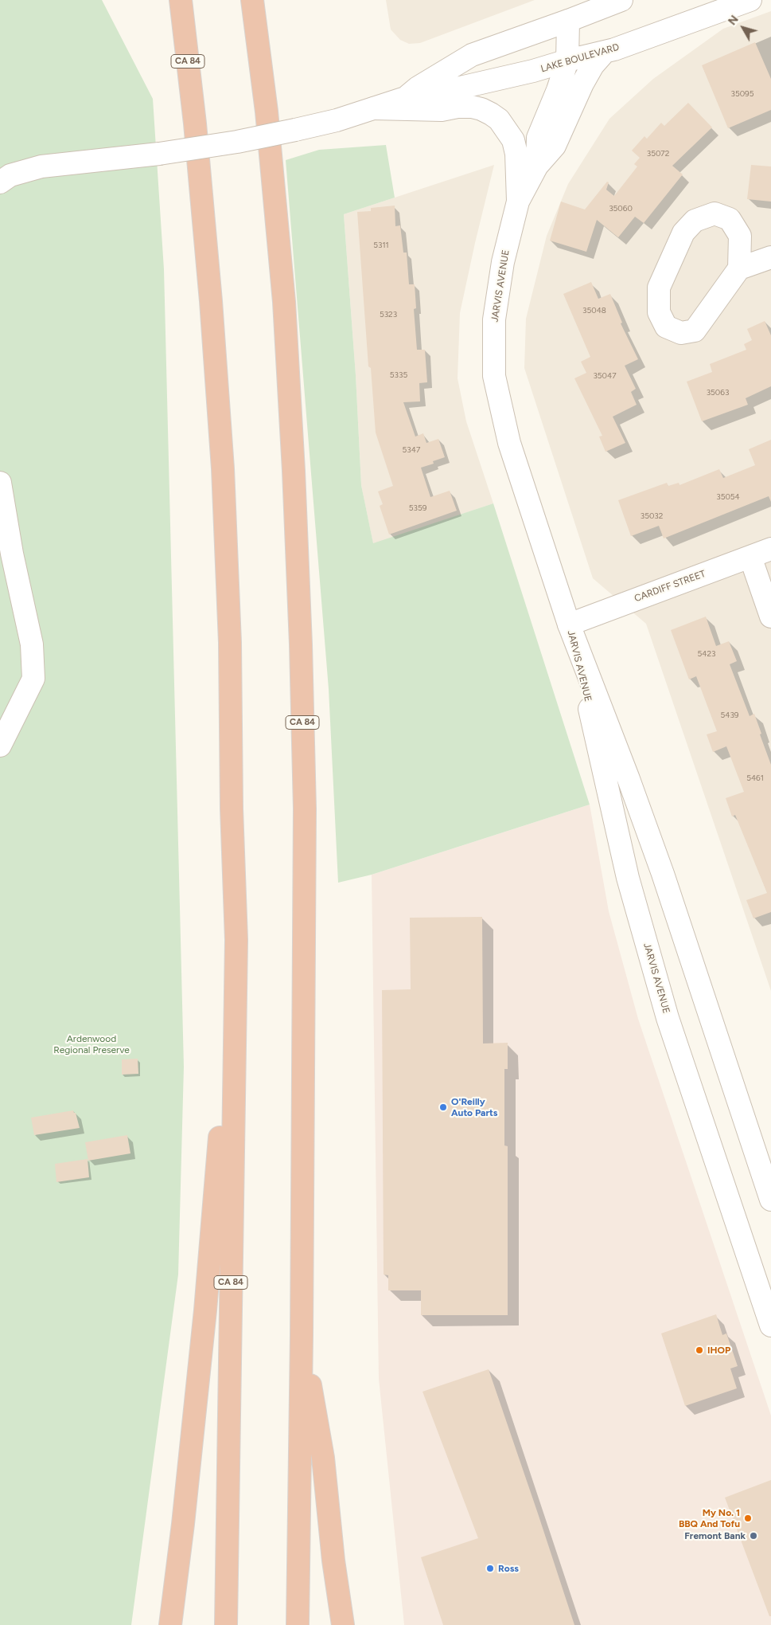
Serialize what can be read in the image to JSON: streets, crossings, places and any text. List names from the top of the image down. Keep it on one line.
{"streets":{"highway":["CA 84"],"street":["LAKE BOULEVARD","JARVIS AVENUE","CARDIFF STREET"]},"crossings":[["LAKE BOULEVARD","JARVIS AVENUE"],["JARVIS AVENUE","CARDIFF STREET"]],"parks":["Ardenwood Regional Preserve"],"places":["O'Reilly Auto Parts","IHOP","My No. 1 BBQ And Tofu","Fremont Bank","Ross"],"house_numbers":["35095","35072","35060","5311","35048","5323","5335","35047","35063","5347","35054","5359","35032","5423","5439","5461"],"north":"top left"}
